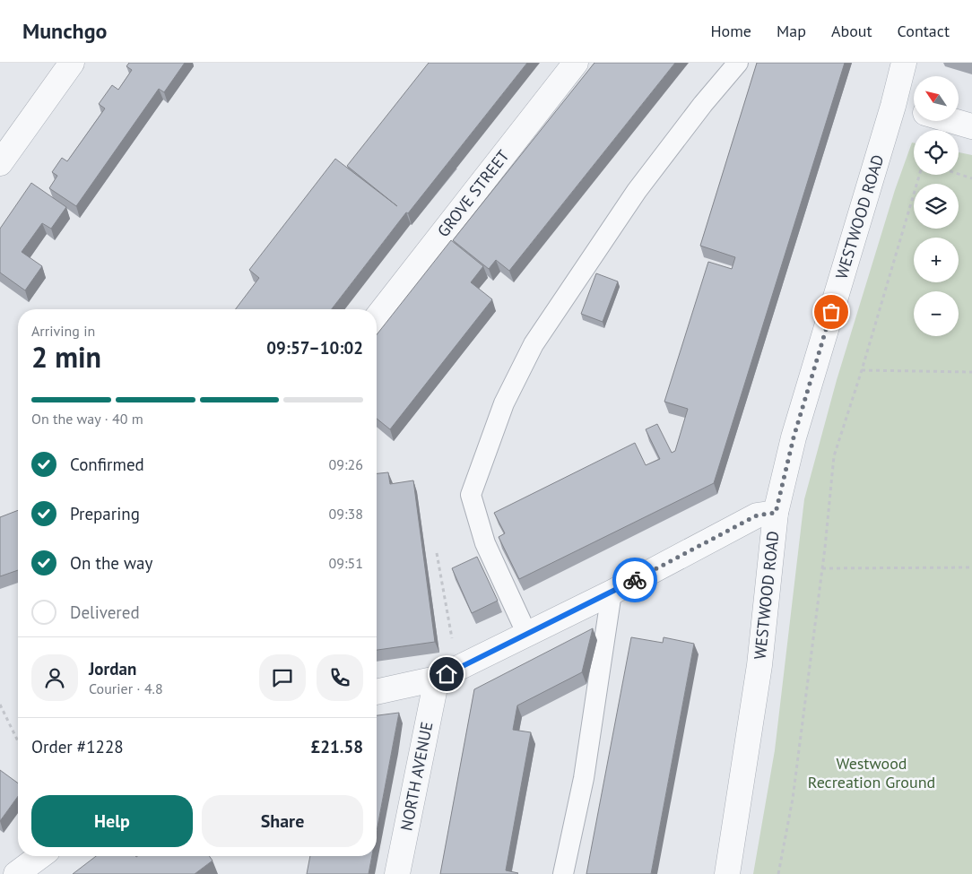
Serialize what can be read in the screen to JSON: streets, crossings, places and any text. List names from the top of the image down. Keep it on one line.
{"streets":{"street":["GROVE STREET","WESTWOOD ROAD","NORTH AVENUE"]},"parks":["Westwood Recreation Ground"],"north":"top left","page":{"header":"Munchgo","nav":["Home","Map","About","Contact"],"map_buttons":["+","−"],"heading":["2 min","Arriving in","09:57–10:02"],"panel":["Jordan","Courier · 4.8","Order #1228","£21.58"],"bar":"On the way · 40 m","list":[["Confirmed","09:26"],["Preparing","09:38"],["On the way","09:51"],"Delivered"],"buttons":["Help","Share"]}}
